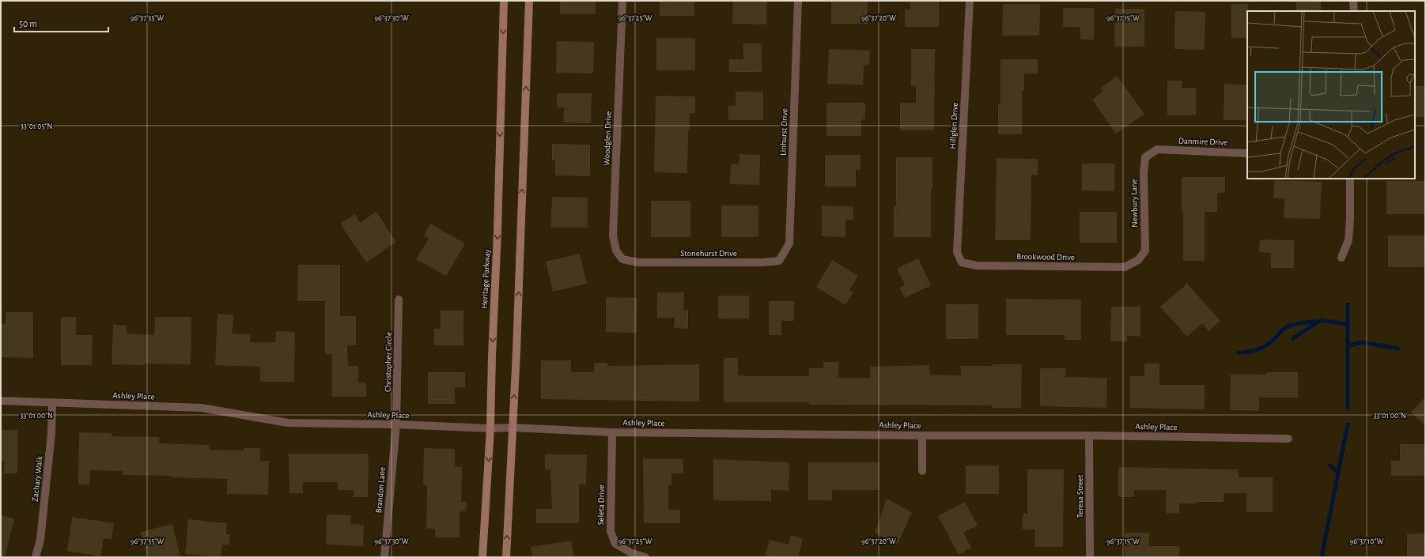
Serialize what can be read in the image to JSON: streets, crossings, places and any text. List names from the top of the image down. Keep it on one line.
{"streets":{"main road":["Heritage Parkway"],"street":["Hillglen Drive","Linhurst Drive","Woodglen Drive","Danmire Drive","Newbury Lane","Stonehurst Drive","Brookwood Drive","Christopher Circle","Ashley Place","Zachary Walk","Brandon Lane","Teresa Street","Seleta Drive"]},"crossings":[["Hillglen Drive","Brookwood Drive"],["Linhurst Drive","Stonehurst Drive"],["Woodglen Drive","Stonehurst Drive"],["Danmire Drive","Newbury Lane"],["Newbury Lane","Brookwood Drive"],["Heritage Parkway","Ashley Place"],["Christopher Circle","Ashley Place"],["Christopher Circle","Brandon Lane"],["Ashley Place","Zachary Walk"],["Ashley Place","Brandon Lane"],["Ashley Place","Teresa Street"],["Ashley Place","Seleta Drive"]],"scale_bar":"50 m","coordinates":["96°37'35\"W","96°37'30\"W","96°37'25\"W","96°37'20\"W","96°37'15\"W","33°01'05\"N","33°01'00\"N","96°37'10\"W"]}
